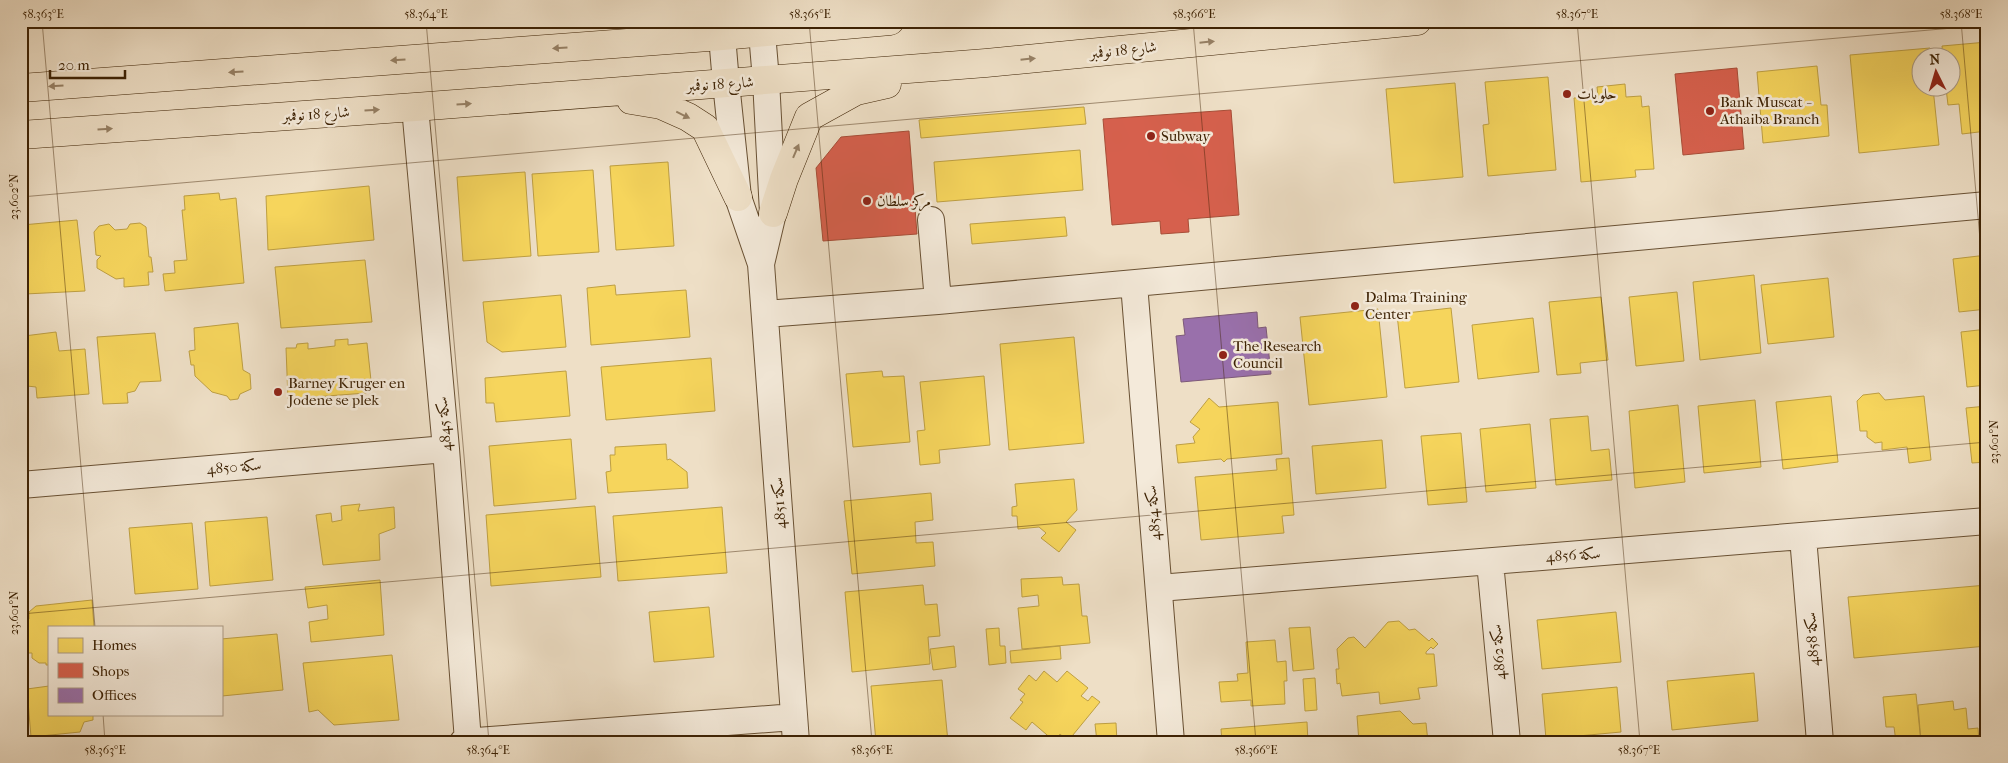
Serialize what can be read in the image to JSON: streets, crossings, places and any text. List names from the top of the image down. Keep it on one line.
{"streets":{"main road":["شارع 18 نوفمبر"],"street":["سكة 4845","سكة 4850","سكة 4851","سكة 4854","سكة 4856","سكة 4858","سكة 4862"]},"crossings":[["شارع 18 نوفمبر","سكة 4845"],["شارع 18 نوفمبر","سكة 4851"],["سكة 4845","سكة 4850"],["سكة 4854","سكة 4856"],["سكة 4856","سكة 4858"],["سكة 4856","سكة 4862"]],"places":["حلويات","Bank Muscat - Athaiba Branch","Subway","مركز سلطان","Dalma Training Center","The Research Council","Barney Kruger en Jodene se plek"],"legend":["Homes","Shops","Offices"],"scale_bar":"20 m","north":"top","coordinates":["58.363°E","58.364°E","58.365°E","58.366°E","58.367°E","58.368°E","23.602°N","23.601°N"]}
